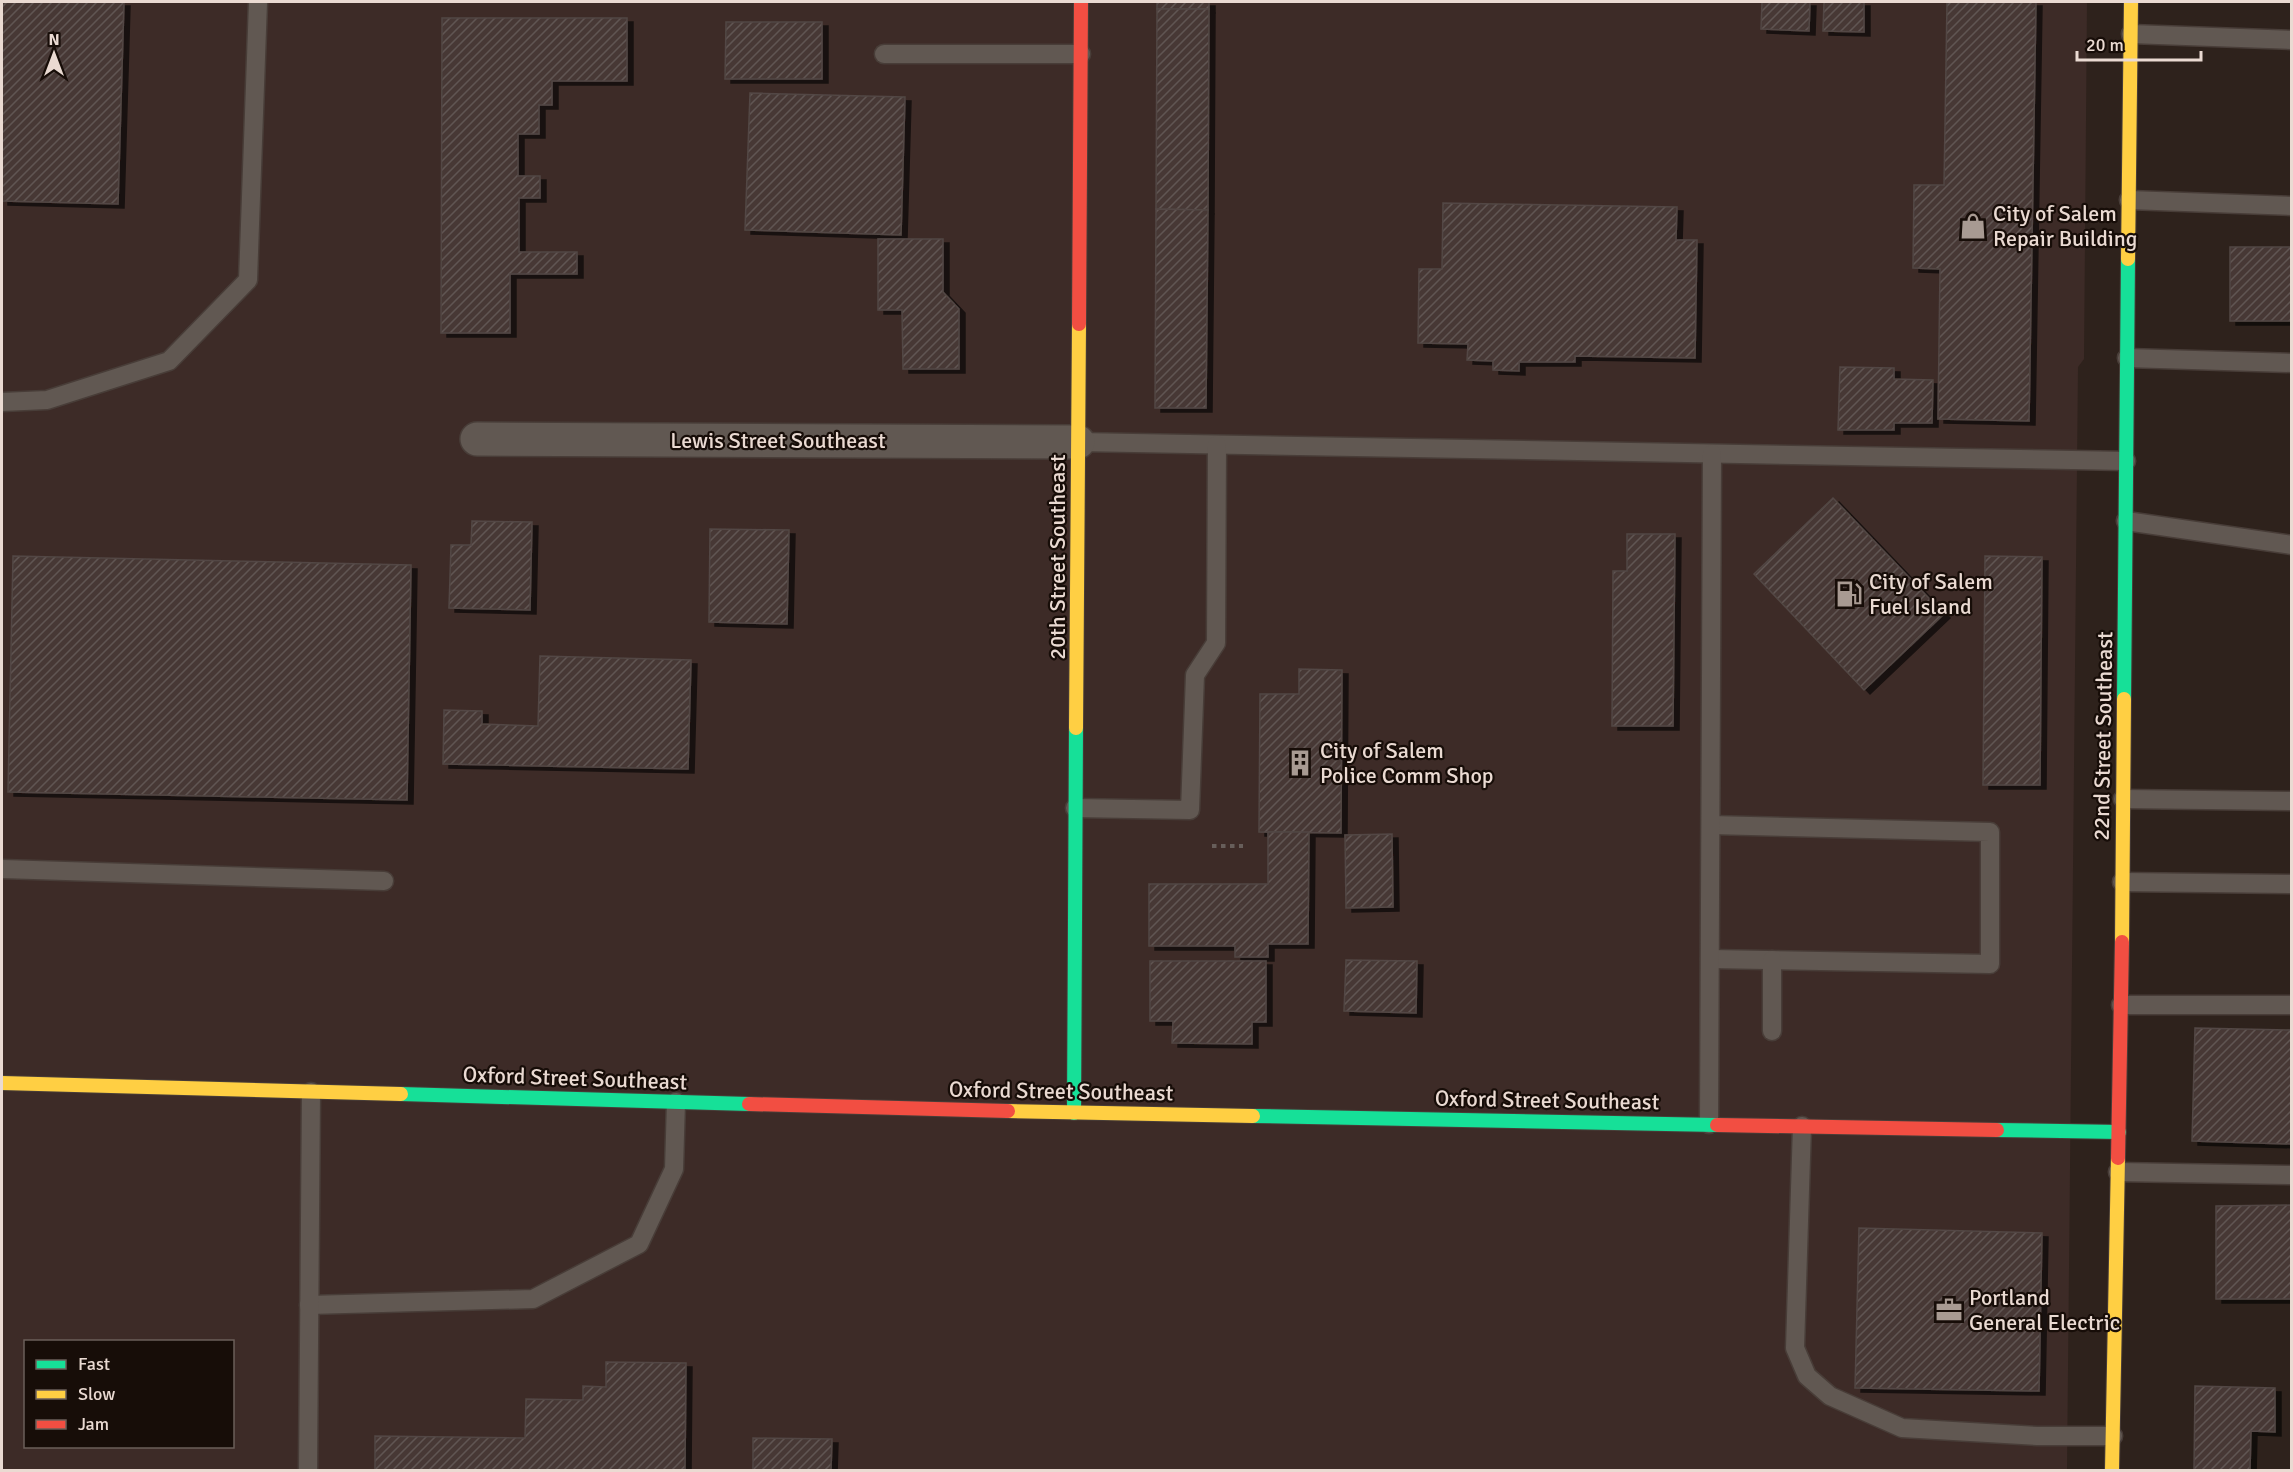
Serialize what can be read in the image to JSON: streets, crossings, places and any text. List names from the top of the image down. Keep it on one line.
{"streets":{"street":["Lewis Street Southeast","20th Street Southeast","22nd Street Southeast","Oxford Street Southeast"]},"crossings":[["Lewis Street Southeast","20th Street Southeast"],["20th Street Southeast","Oxford Street Southeast"],["22nd Street Southeast","Oxford Street Southeast"]],"places":{"shop":["City of Salem Repair Building"],"fuel station":["City of Salem Fuel Island"],"building":["City of Salem Police Comm Shop"],"office":["Portland General Electric"]},"legend":["Fast","Slow","Jam"],"scale_bar":"20 m","north":"top"}
